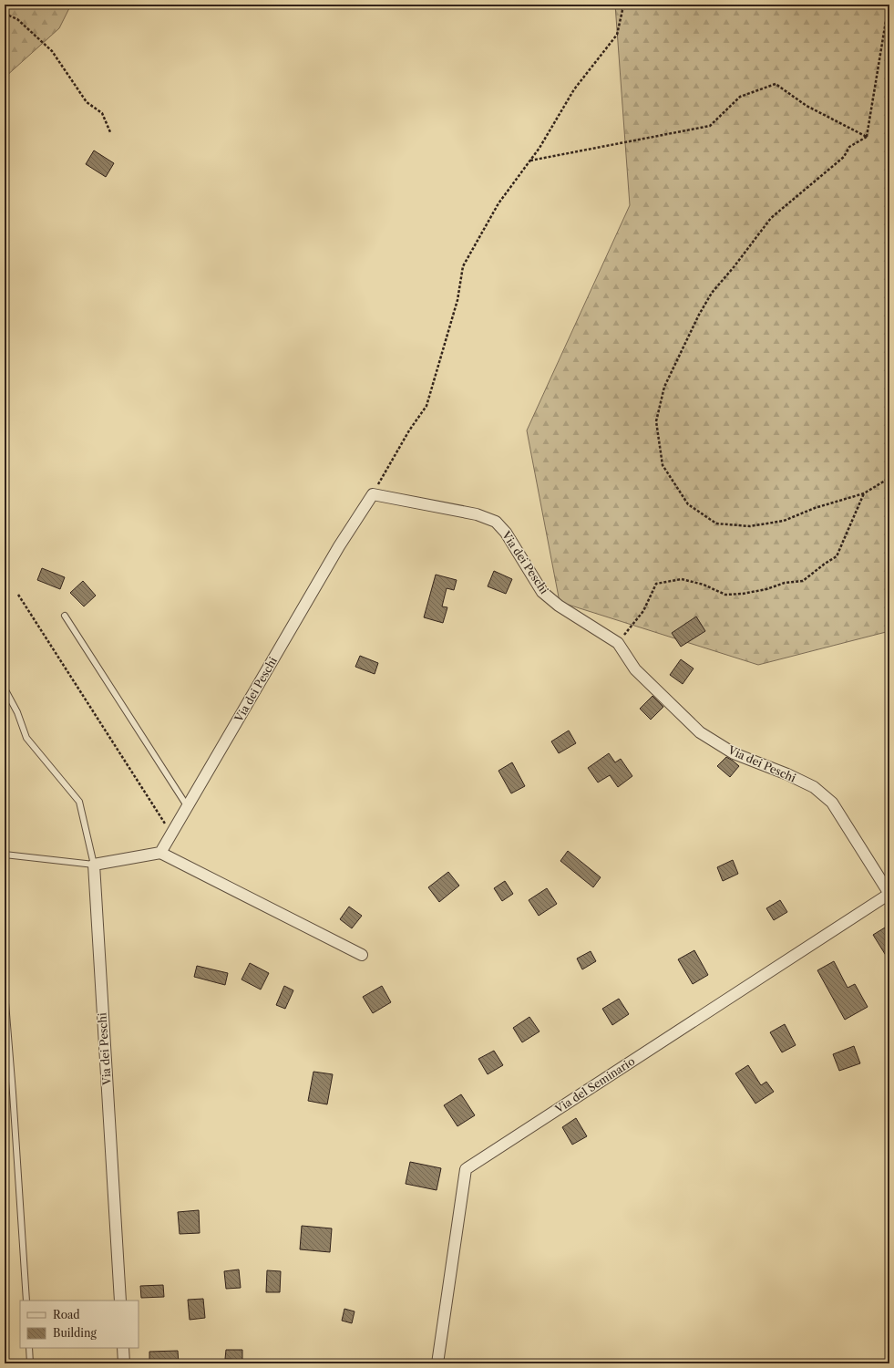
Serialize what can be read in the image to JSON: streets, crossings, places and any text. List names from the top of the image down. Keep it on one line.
{"streets":{"street":["Via dei Peschi","Via del Seminario"]},"crossings":[["Via dei Peschi","Via del Seminario"]],"legend":["Road","Building"]}
